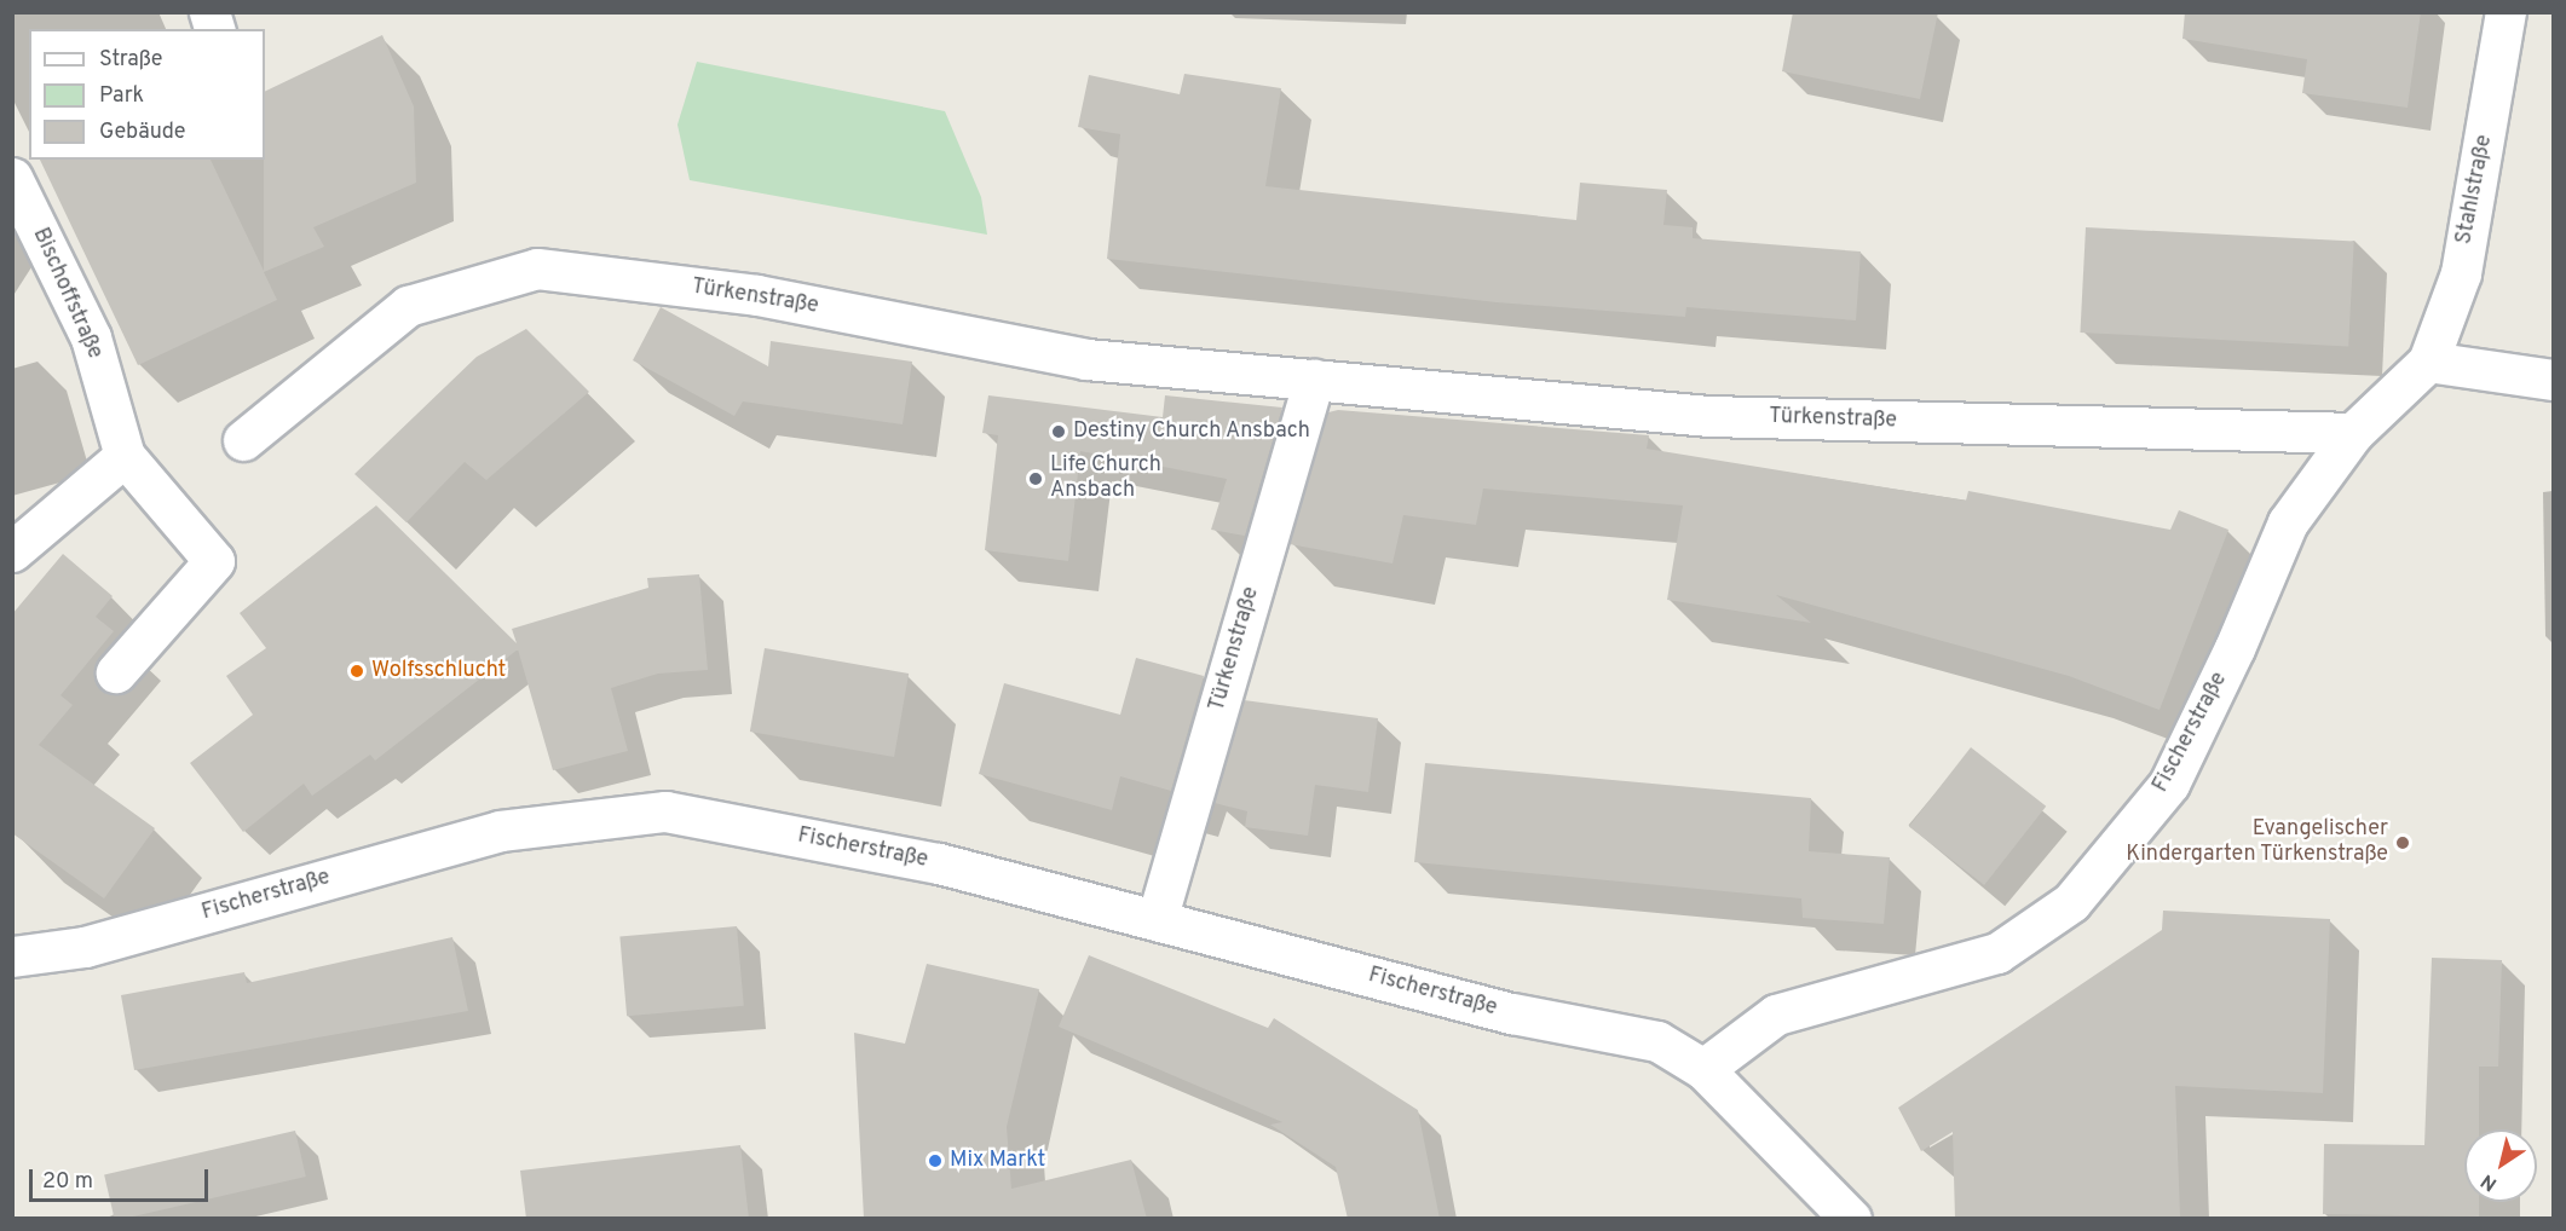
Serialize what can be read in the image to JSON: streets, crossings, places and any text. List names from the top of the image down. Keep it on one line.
{"streets":{"street":["Stahlstraße","Bischoffstraße","Türkenstraße","Fischerstraße"]},"crossings":[["Stahlstraße","Fischerstraße"],["Türkenstraße","Fischerstraße"]],"places":["Destiny Church Ansbach","Life Church Ansbach","Wolfsschlucht","Evangelischer Kindergarten Türkenstraße","Mix Markt"],"legend":["Straße","Park","Gebäude"],"scale_bar":"20 m","north":"bottom left"}
